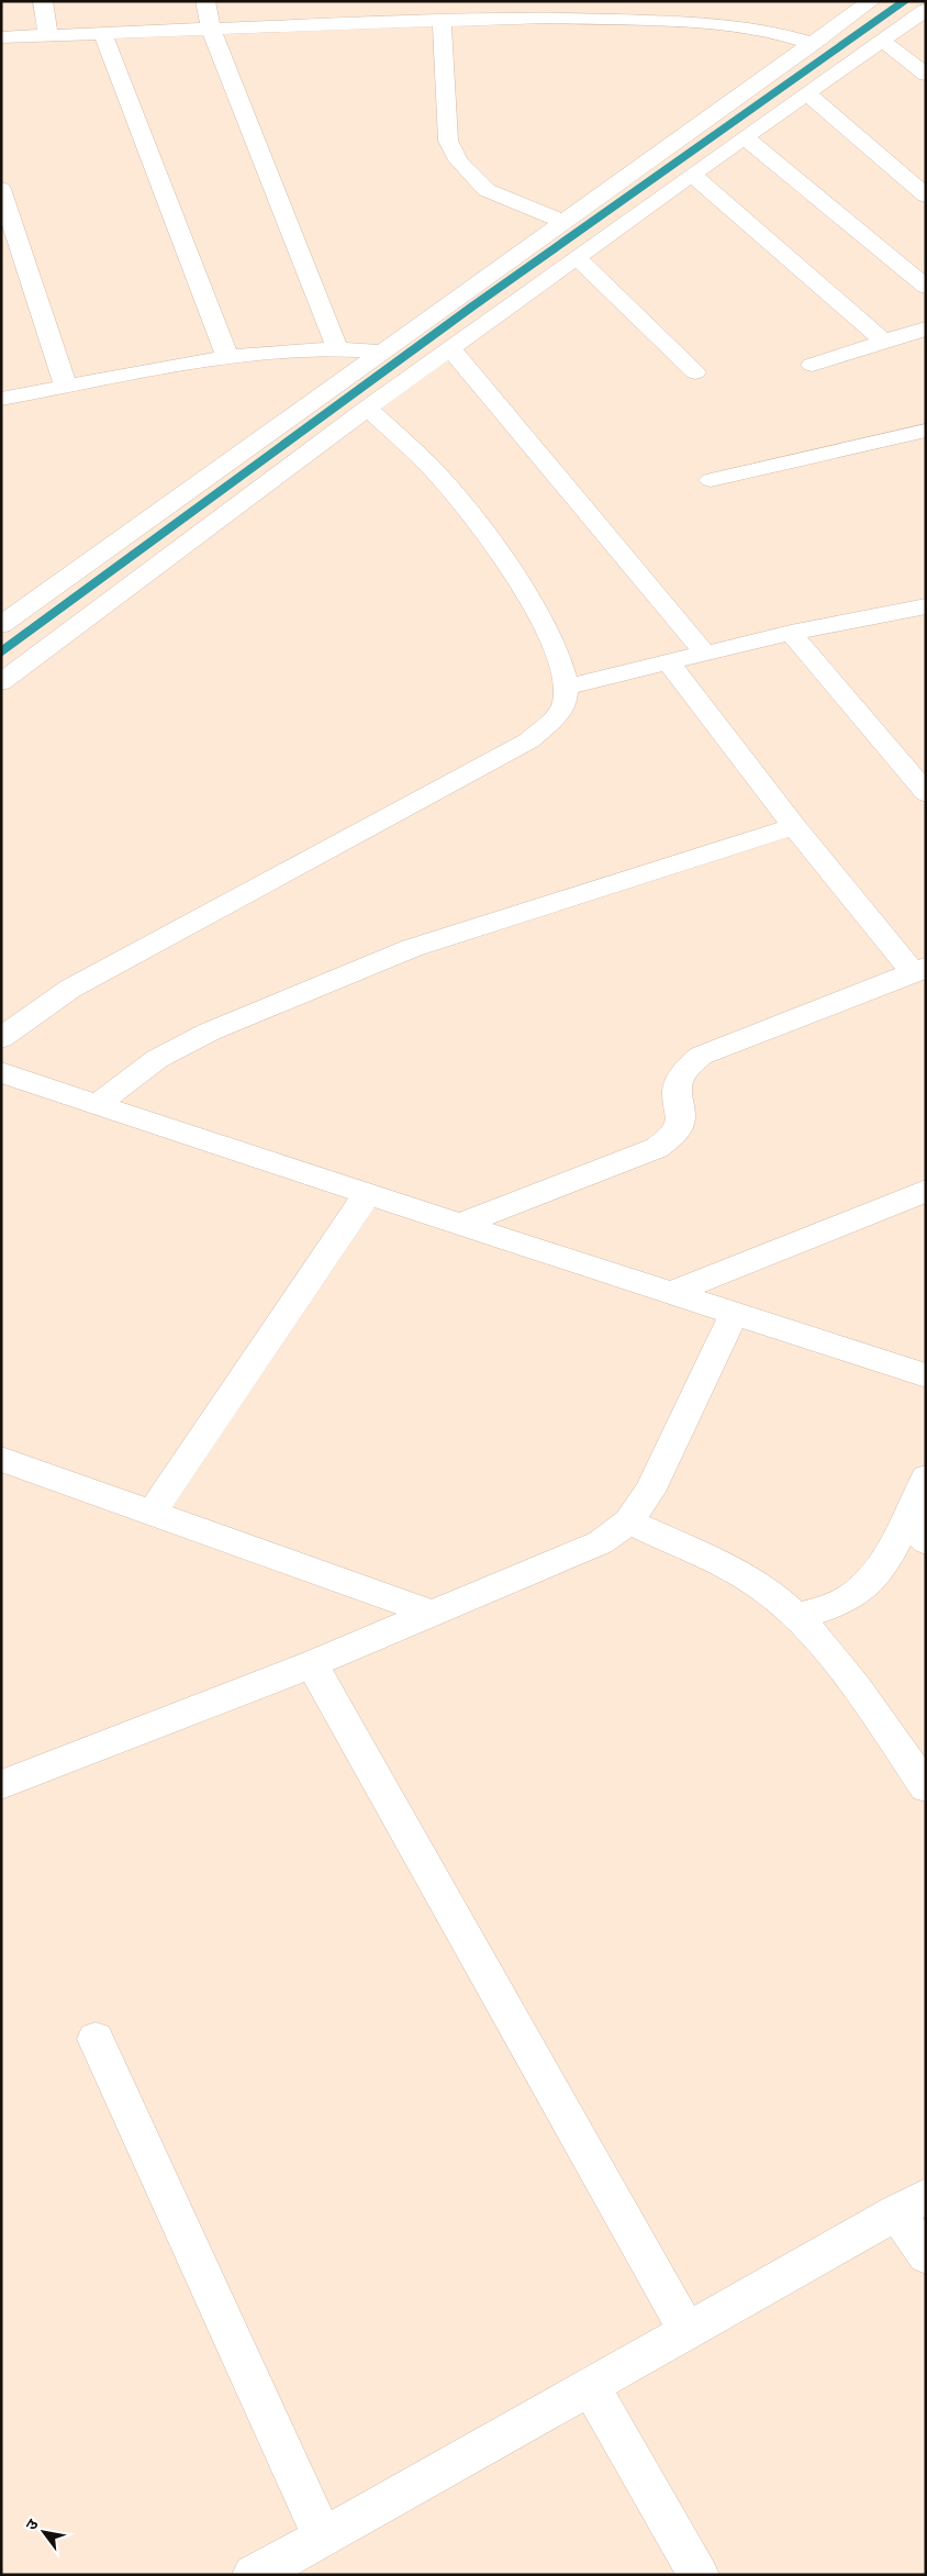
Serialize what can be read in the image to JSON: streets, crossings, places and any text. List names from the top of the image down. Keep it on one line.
{"north":"top left"}
